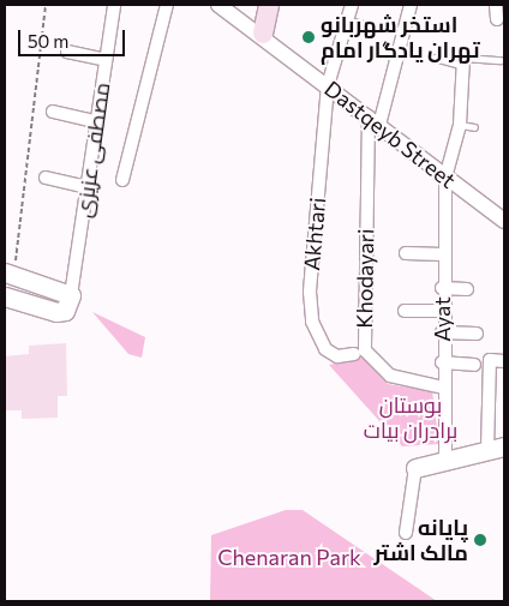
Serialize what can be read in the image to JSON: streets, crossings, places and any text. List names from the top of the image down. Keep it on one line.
{"streets":{"street":["Dastqeyb Street","مصطفی عزیزی","Akhtari","Khodayari","Ayat"]},"crossings":[["Dastqeyb Street","Akhtari"],["Dastqeyb Street","Khodayari"],["Dastqeyb Street","Ayat"],["Khodayari","Ayat"]],"parks":["بوستان برادران بیات","Chenaran Park"],"places":["استخر شهربانو تهران یادگار امام","پایانه مالک اشتر"],"scale_bar":"50 m"}
